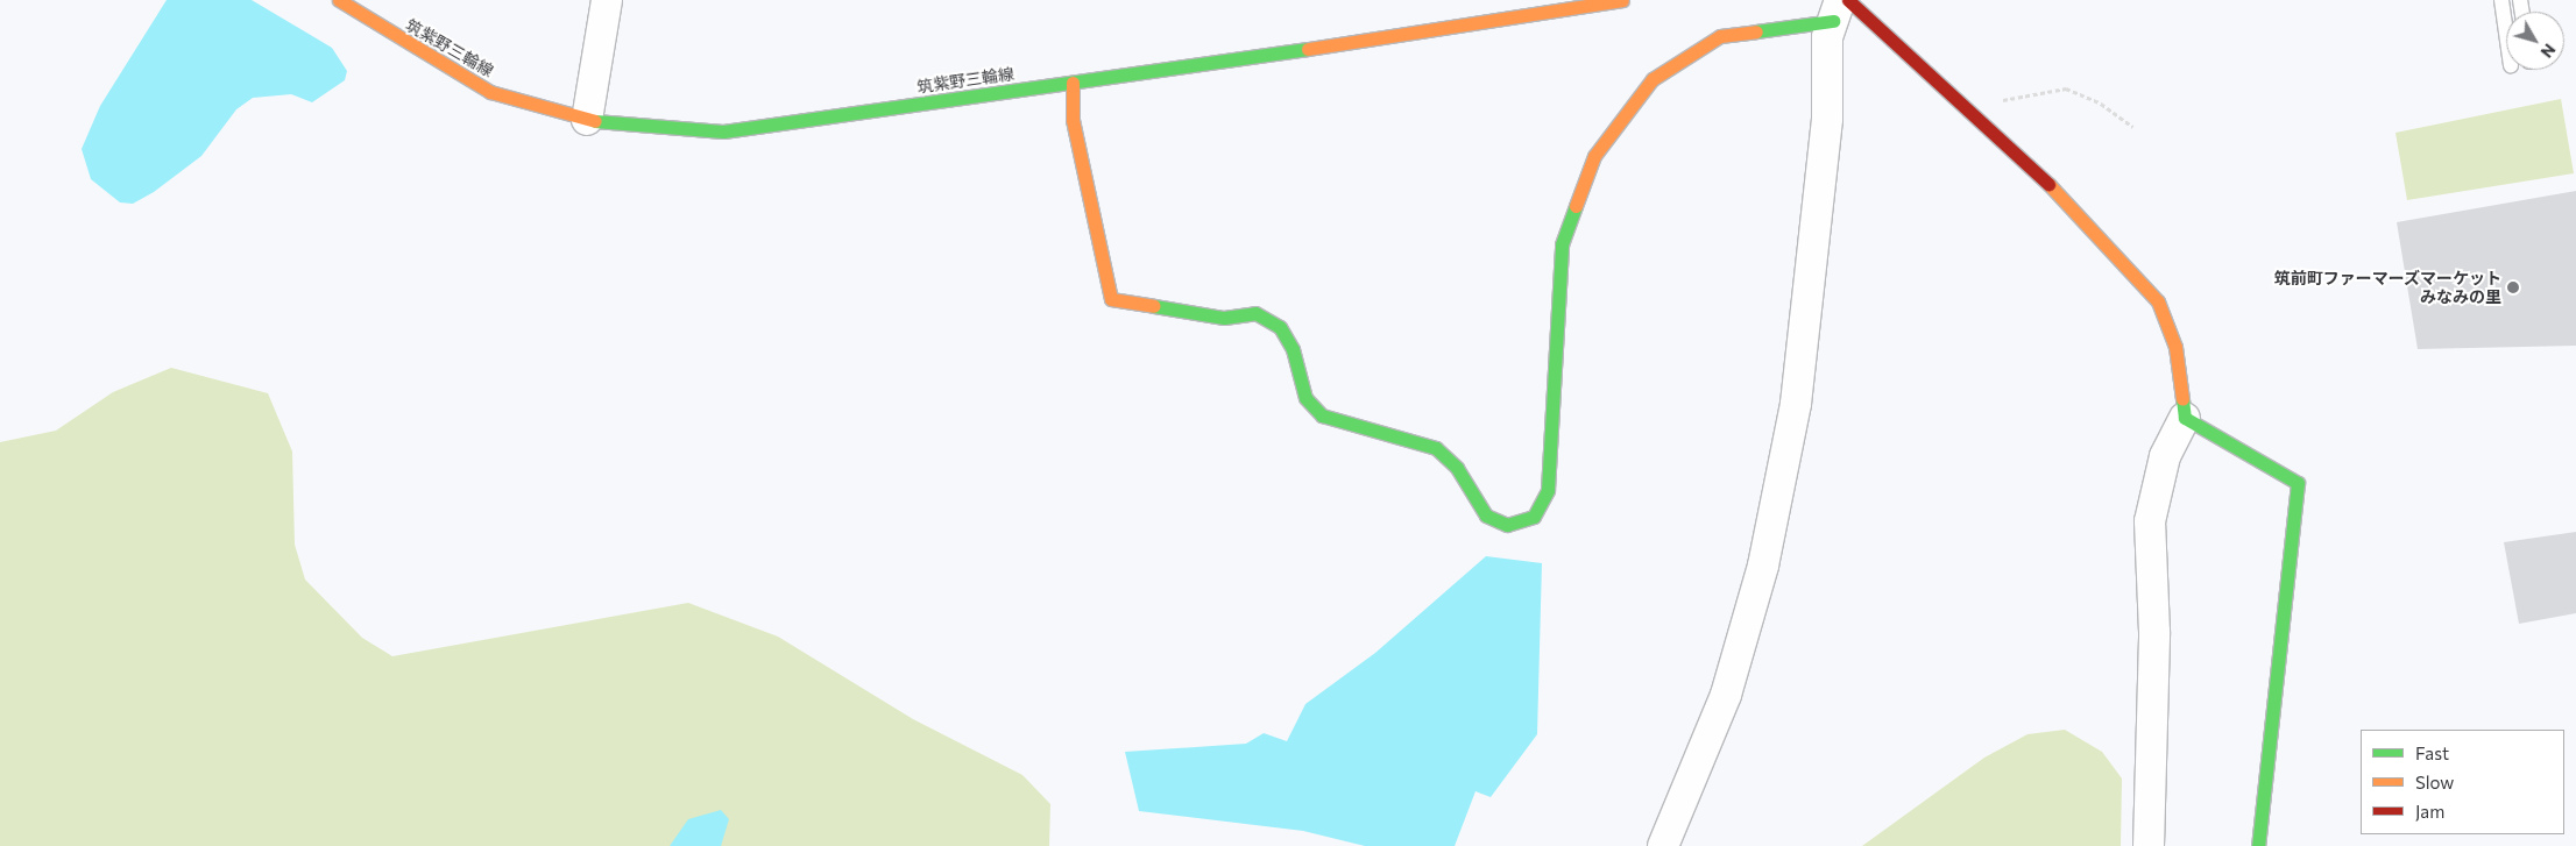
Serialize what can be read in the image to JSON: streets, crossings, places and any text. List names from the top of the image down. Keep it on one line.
{"streets":{"street":["筑紫野三輪線"]},"places":["筑前町ファーマーズマーケット みなみの里"],"legend":["Fast","Slow","Jam"],"north":"bottom right"}
